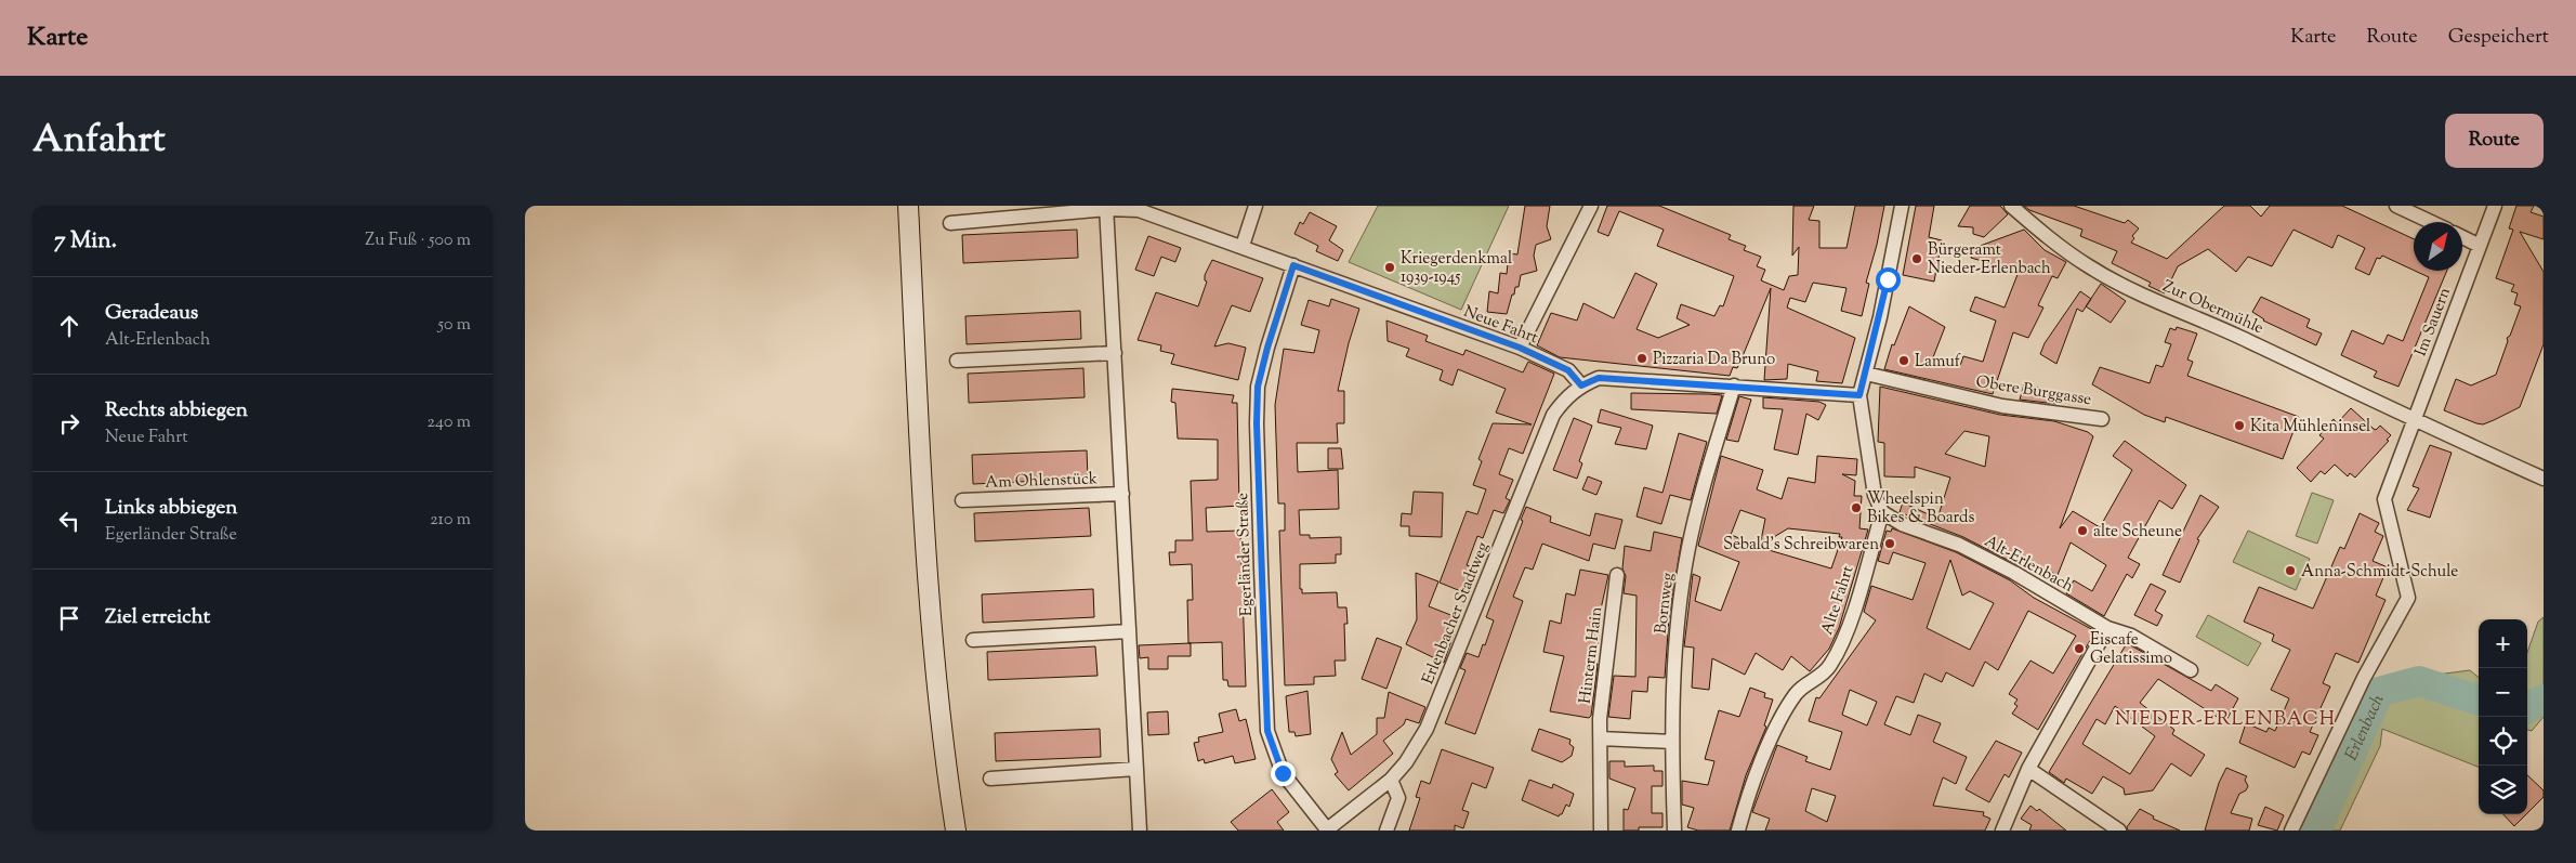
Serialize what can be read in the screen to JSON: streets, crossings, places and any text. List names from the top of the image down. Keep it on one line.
{"streets":{"street":["Zur Obermühle","Im Sauern","Neue Fahrt","Obere Burggasse","Am Ohlenstück","Egerländer Straße","Alt-Erlenbach","Alte Fahrt","Bornweg","Erlenbacher Stadtweg","Hinterm Hain"]},"crossings":[["Zur Obermühle","Im Sauern"],["Neue Fahrt","Am Ohlenstück"],["Neue Fahrt","Egerländer Straße"],["Neue Fahrt","Erlenbacher Stadtweg"],["Egerländer Straße","Erlenbacher Stadtweg"],["Alt-Erlenbach","Alte Fahrt"]],"districts":["NIEDER-ERLENBACH"],"water":["Erlenbach"],"places":["Bürgeramt Nieder-Erlenbach","Kriegerdenkmal 1939-1945","Pizzaria Da Bruno","Lamuf","Kita Mühleninsel","Wheelspin Bikes & Boards","alte Scheune","Sebald's Schreibwaren","Anna-Schmidt-Schule","Eiscafe Gelatissimo"],"north":"top right","page":{"header":"Karte","nav":["Karte","Route","Gespeichert"],"title":"Anfahrt","buttons":"Route","heading":["7 Min.","Zu Fuß · 500 m"],"list":[["Geradeaus","Alt-Erlenbach","50 m"],["Rechts abbiegen","Neue Fahrt","240 m"],["Links abbiegen","Egerländer Straße","210 m"],"Ziel erreicht"],"map_buttons":["+","−"]}}
